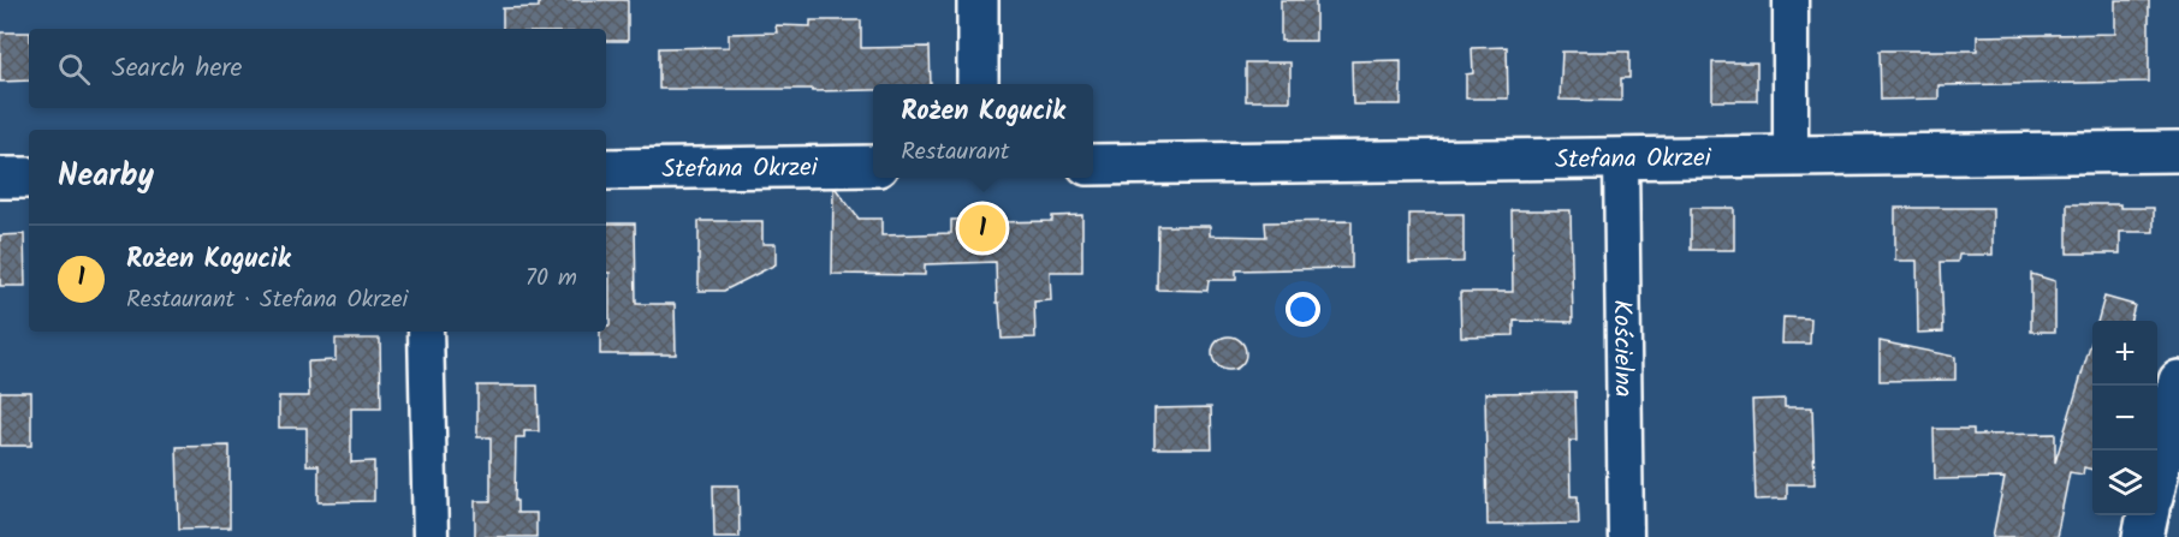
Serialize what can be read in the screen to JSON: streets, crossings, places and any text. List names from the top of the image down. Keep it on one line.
{"streets":{"street":["Stefana Okrzei","Kościelna"]},"crossings":[["Stefana Okrzei","Kościelna"]],"page":{"search":"Search here","popup":["Rożen Kogucik","Restaurant"],"heading":"Nearby","pins":"1","list":[{"mark":"1","name":"Rożen Kogucik","note":"Restaurant · Stefana Okrzei","value":"70 m"}],"map_buttons":["+","−"]}}
